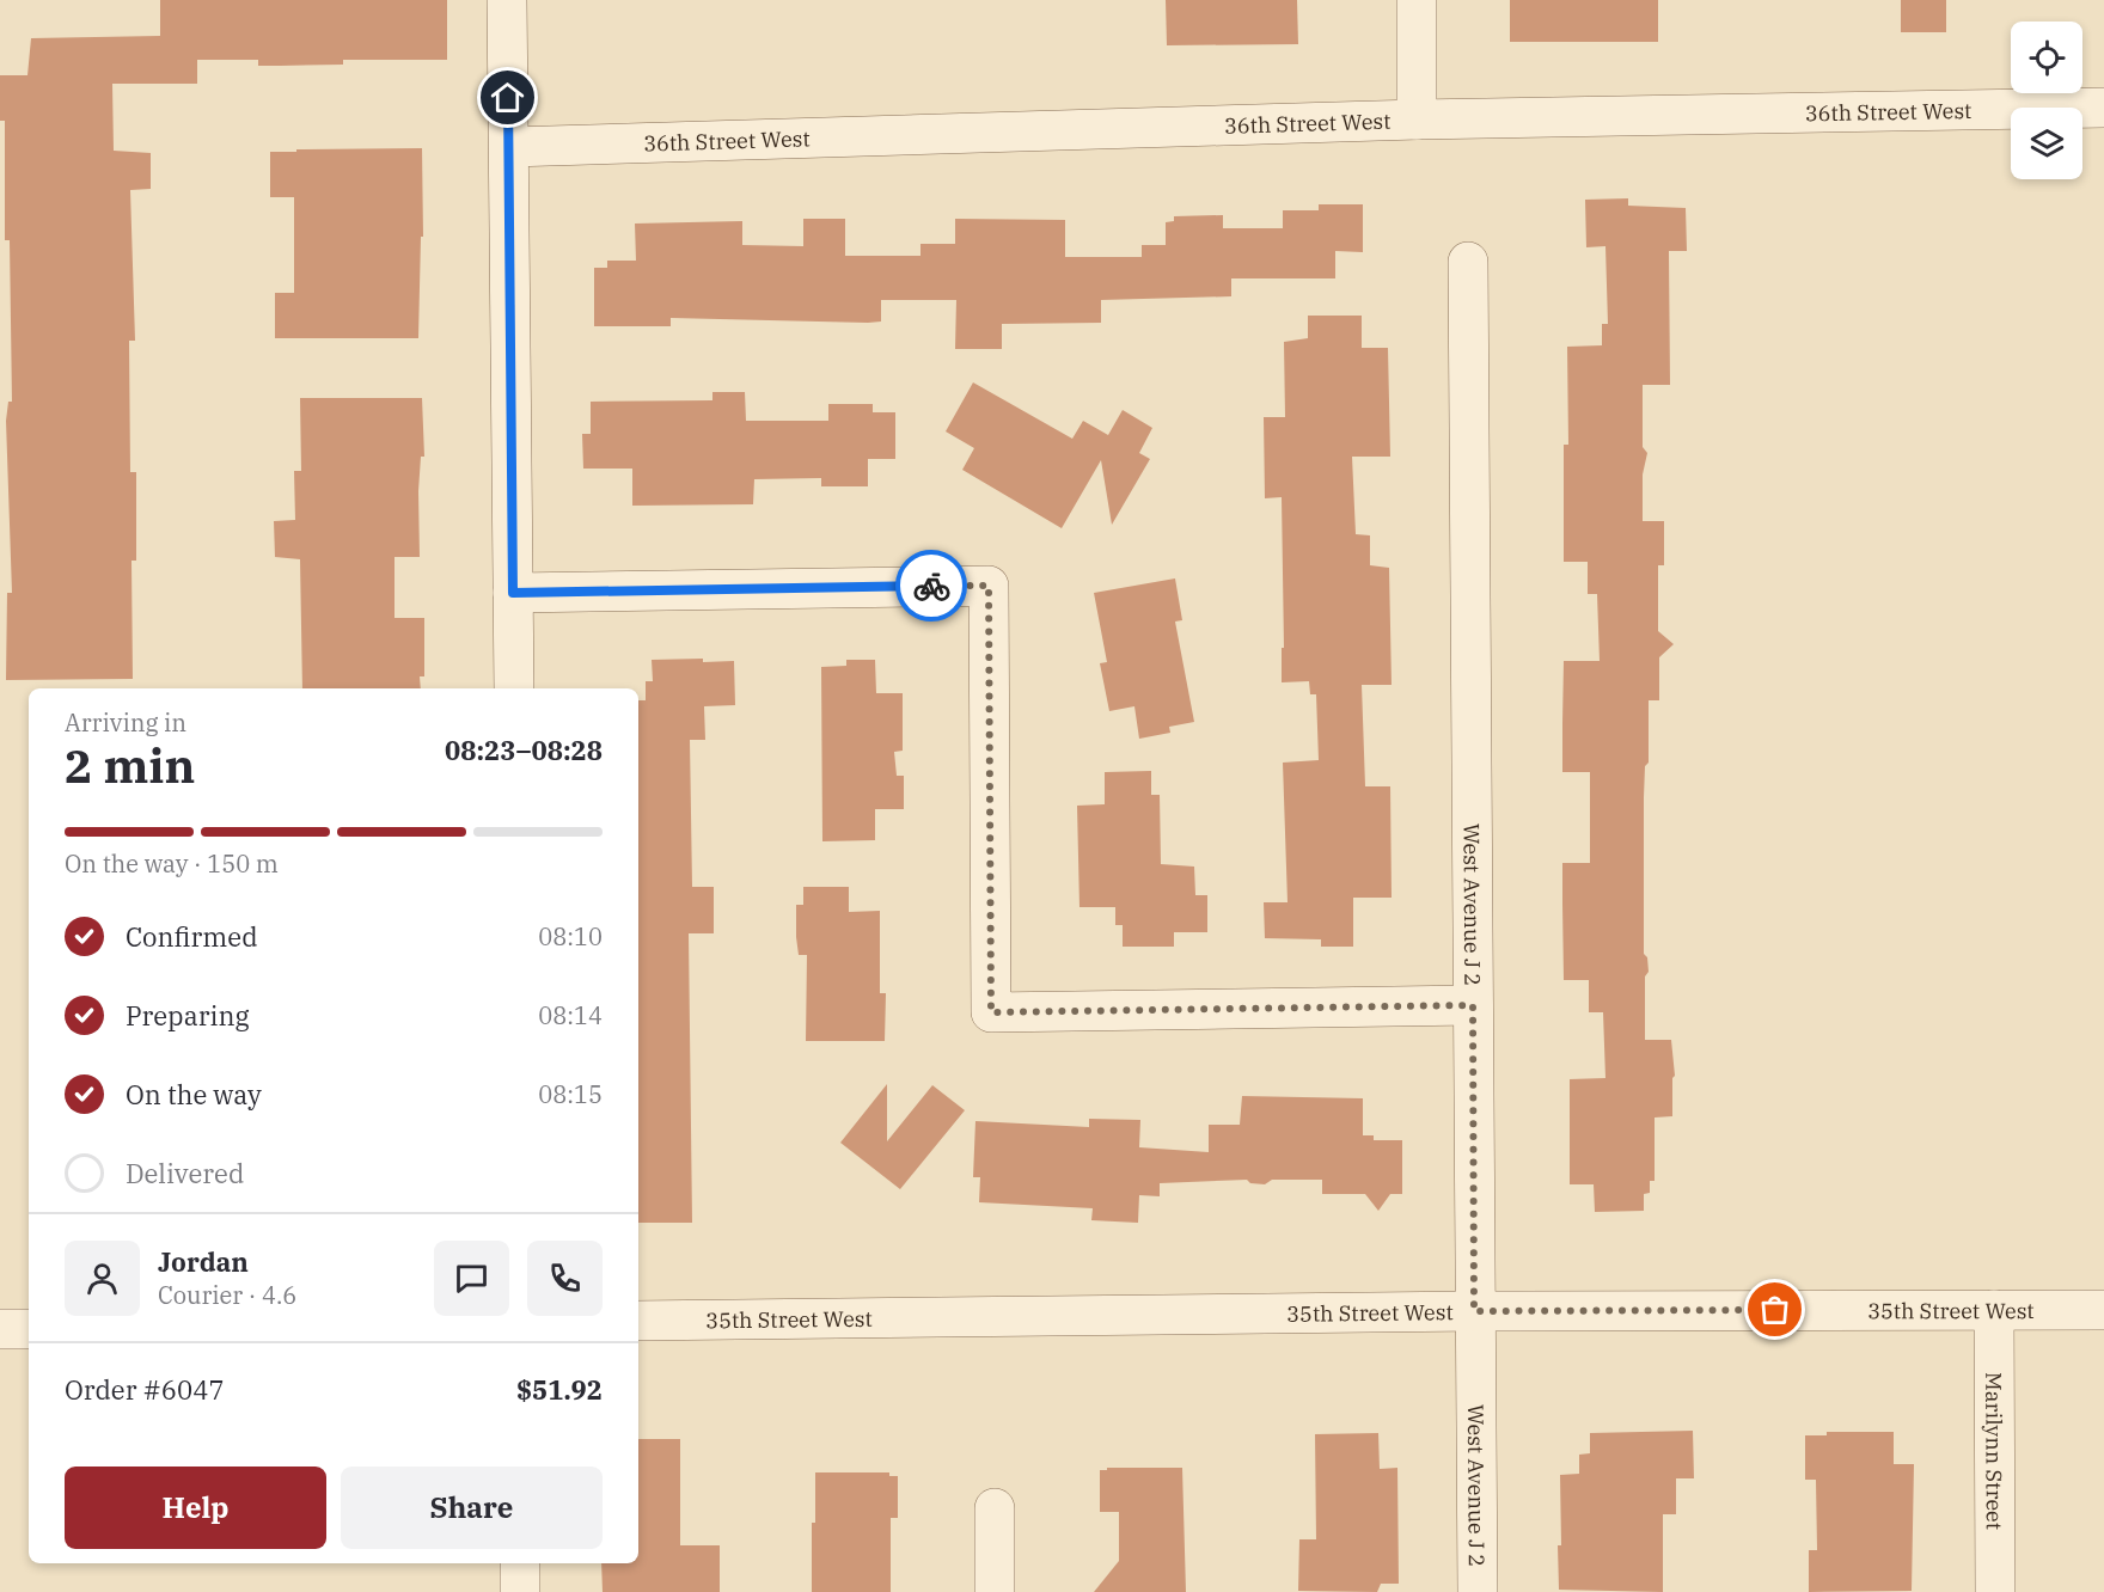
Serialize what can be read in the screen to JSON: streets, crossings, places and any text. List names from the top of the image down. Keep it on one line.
{"streets":{"street":["36th Street West","West Avenue J 2","35th Street West","Marilynn Street"]},"crossings":[["West Avenue J 2","35th Street West"],["35th Street West","Marilynn Street"]],"page":{"heading":["2 min","Arriving in","08:23–08:28"],"panel":["Jordan","Courier · 4.6","Order #6047","$51.92"],"bar":"On the way · 150 m","list":[["Confirmed","08:10"],["Preparing","08:14"],["On the way","08:15"],"Delivered"],"buttons":["Help","Share"]}}
